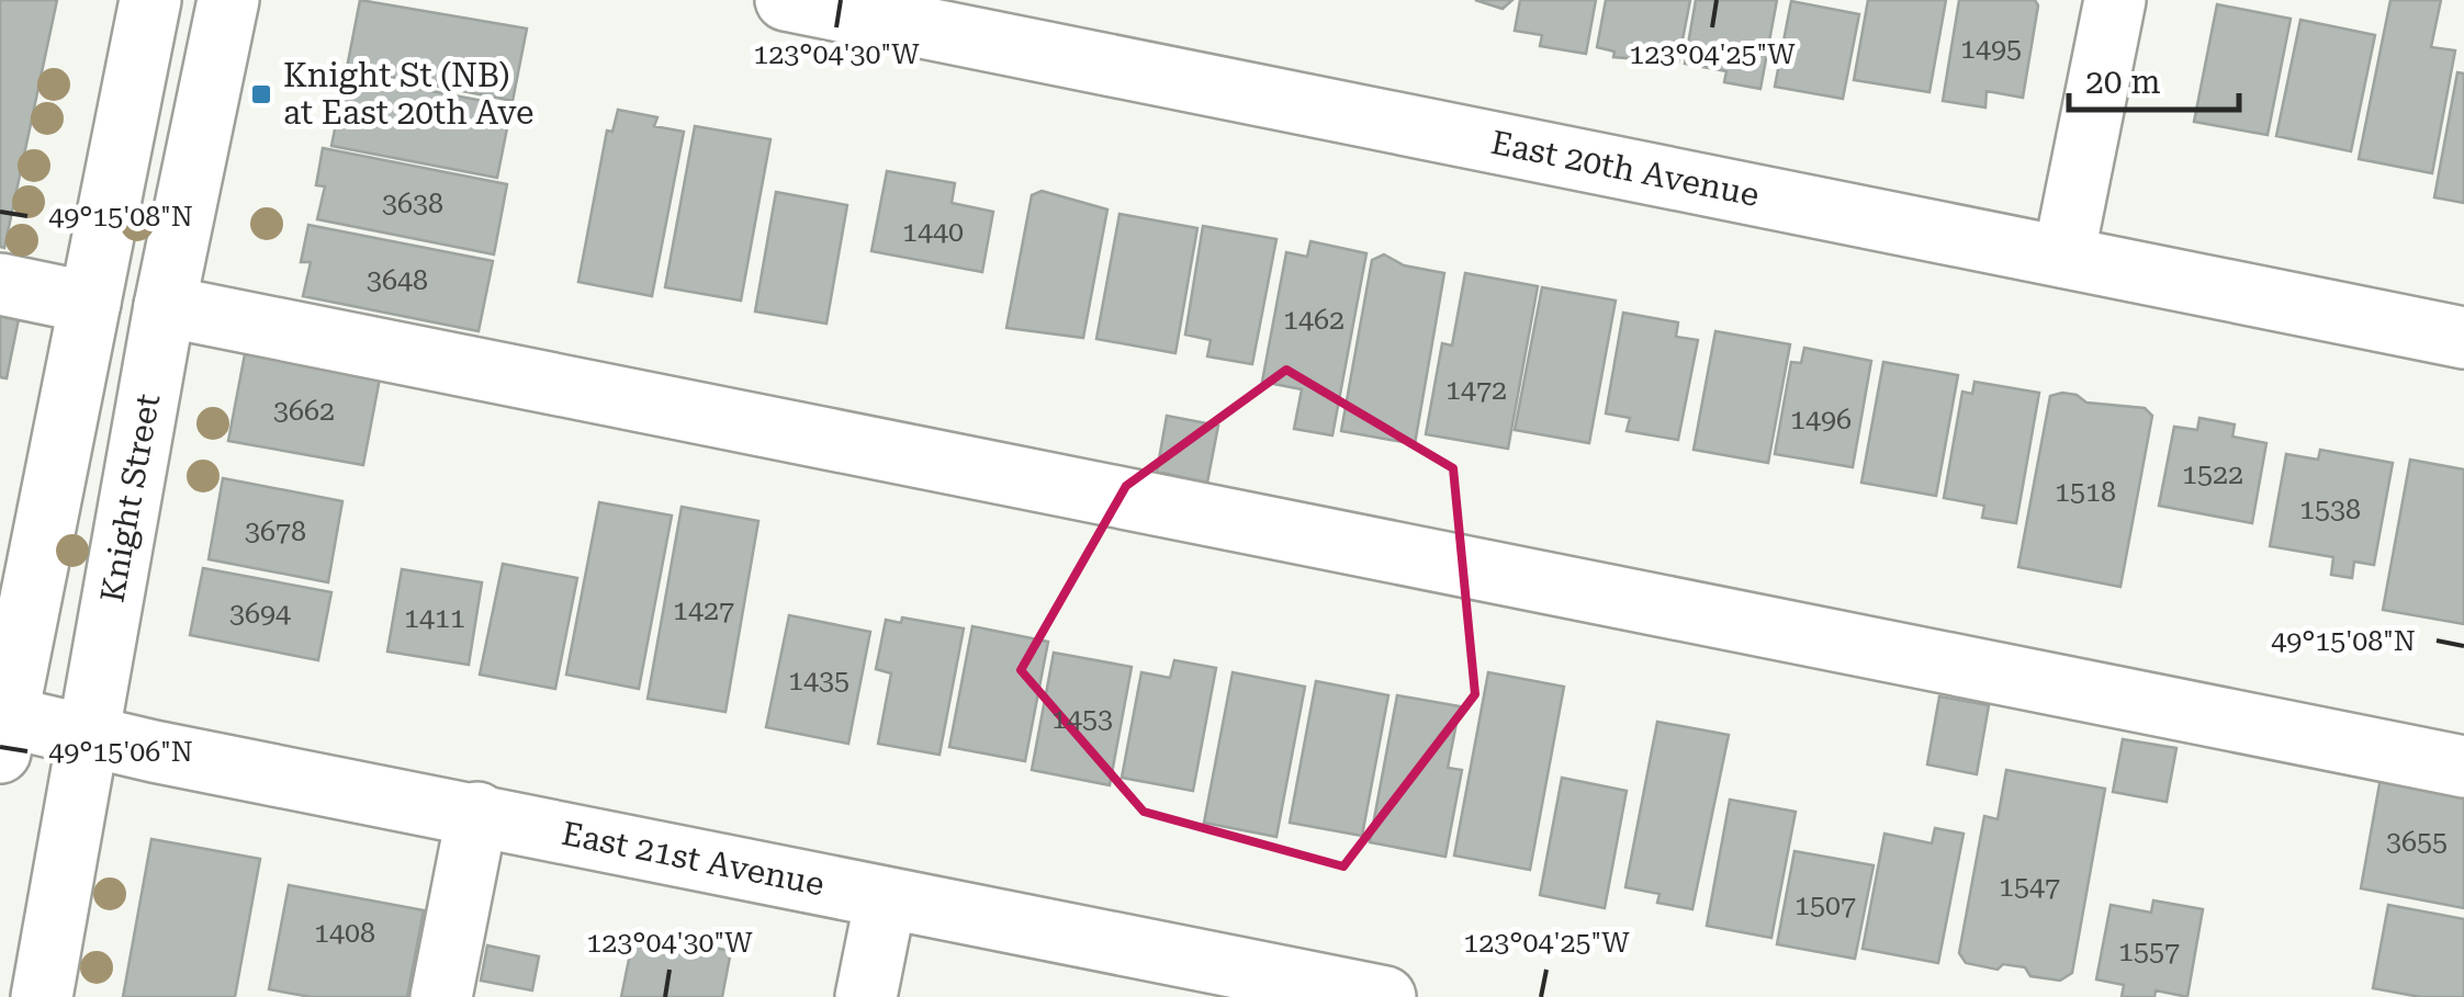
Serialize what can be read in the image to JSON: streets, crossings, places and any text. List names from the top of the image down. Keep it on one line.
{"streets":{"street":["East 20th Avenue","Knight Street","East 21st Avenue"]},"crossings":[["Knight Street","East 21st Avenue"]],"places":{"transit":["Knight St (NB) at East 20th Ave"]},"house_numbers":["1495","3638","1440","3648","1462","1472","3662","1496","1522","1518","1538","3678","1427","3694","1411","1435","1453","3655","1547","1507","1408","1557"],"scale_bar":"20 m","coordinates":["123°04'30\"W","123°04'25\"W","49°15'08\"N","49°15'06\"N"]}
